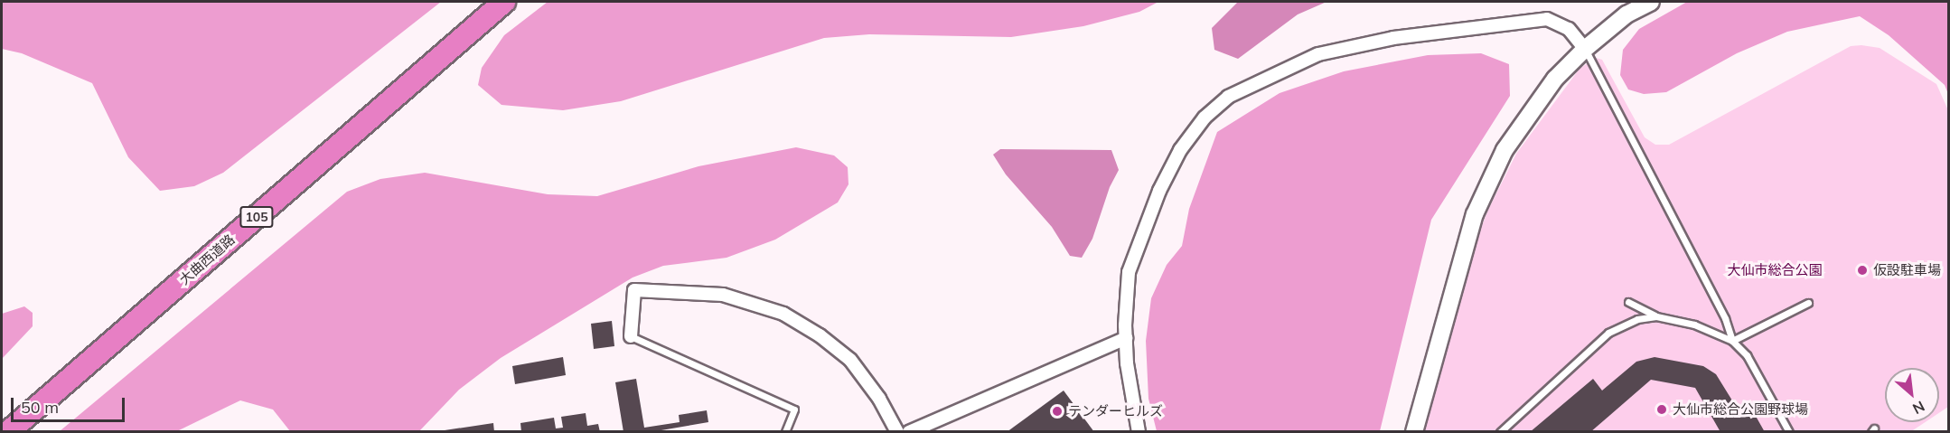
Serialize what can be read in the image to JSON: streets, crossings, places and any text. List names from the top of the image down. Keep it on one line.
{"streets":{"highway":["105","大曲西道路"]},"parks":["大仙市総合公園"],"places":["仮設駐車場","大仙市総合公園野球場","テンダーヒルズ"],"scale_bar":"50 m","north":"bottom right"}
